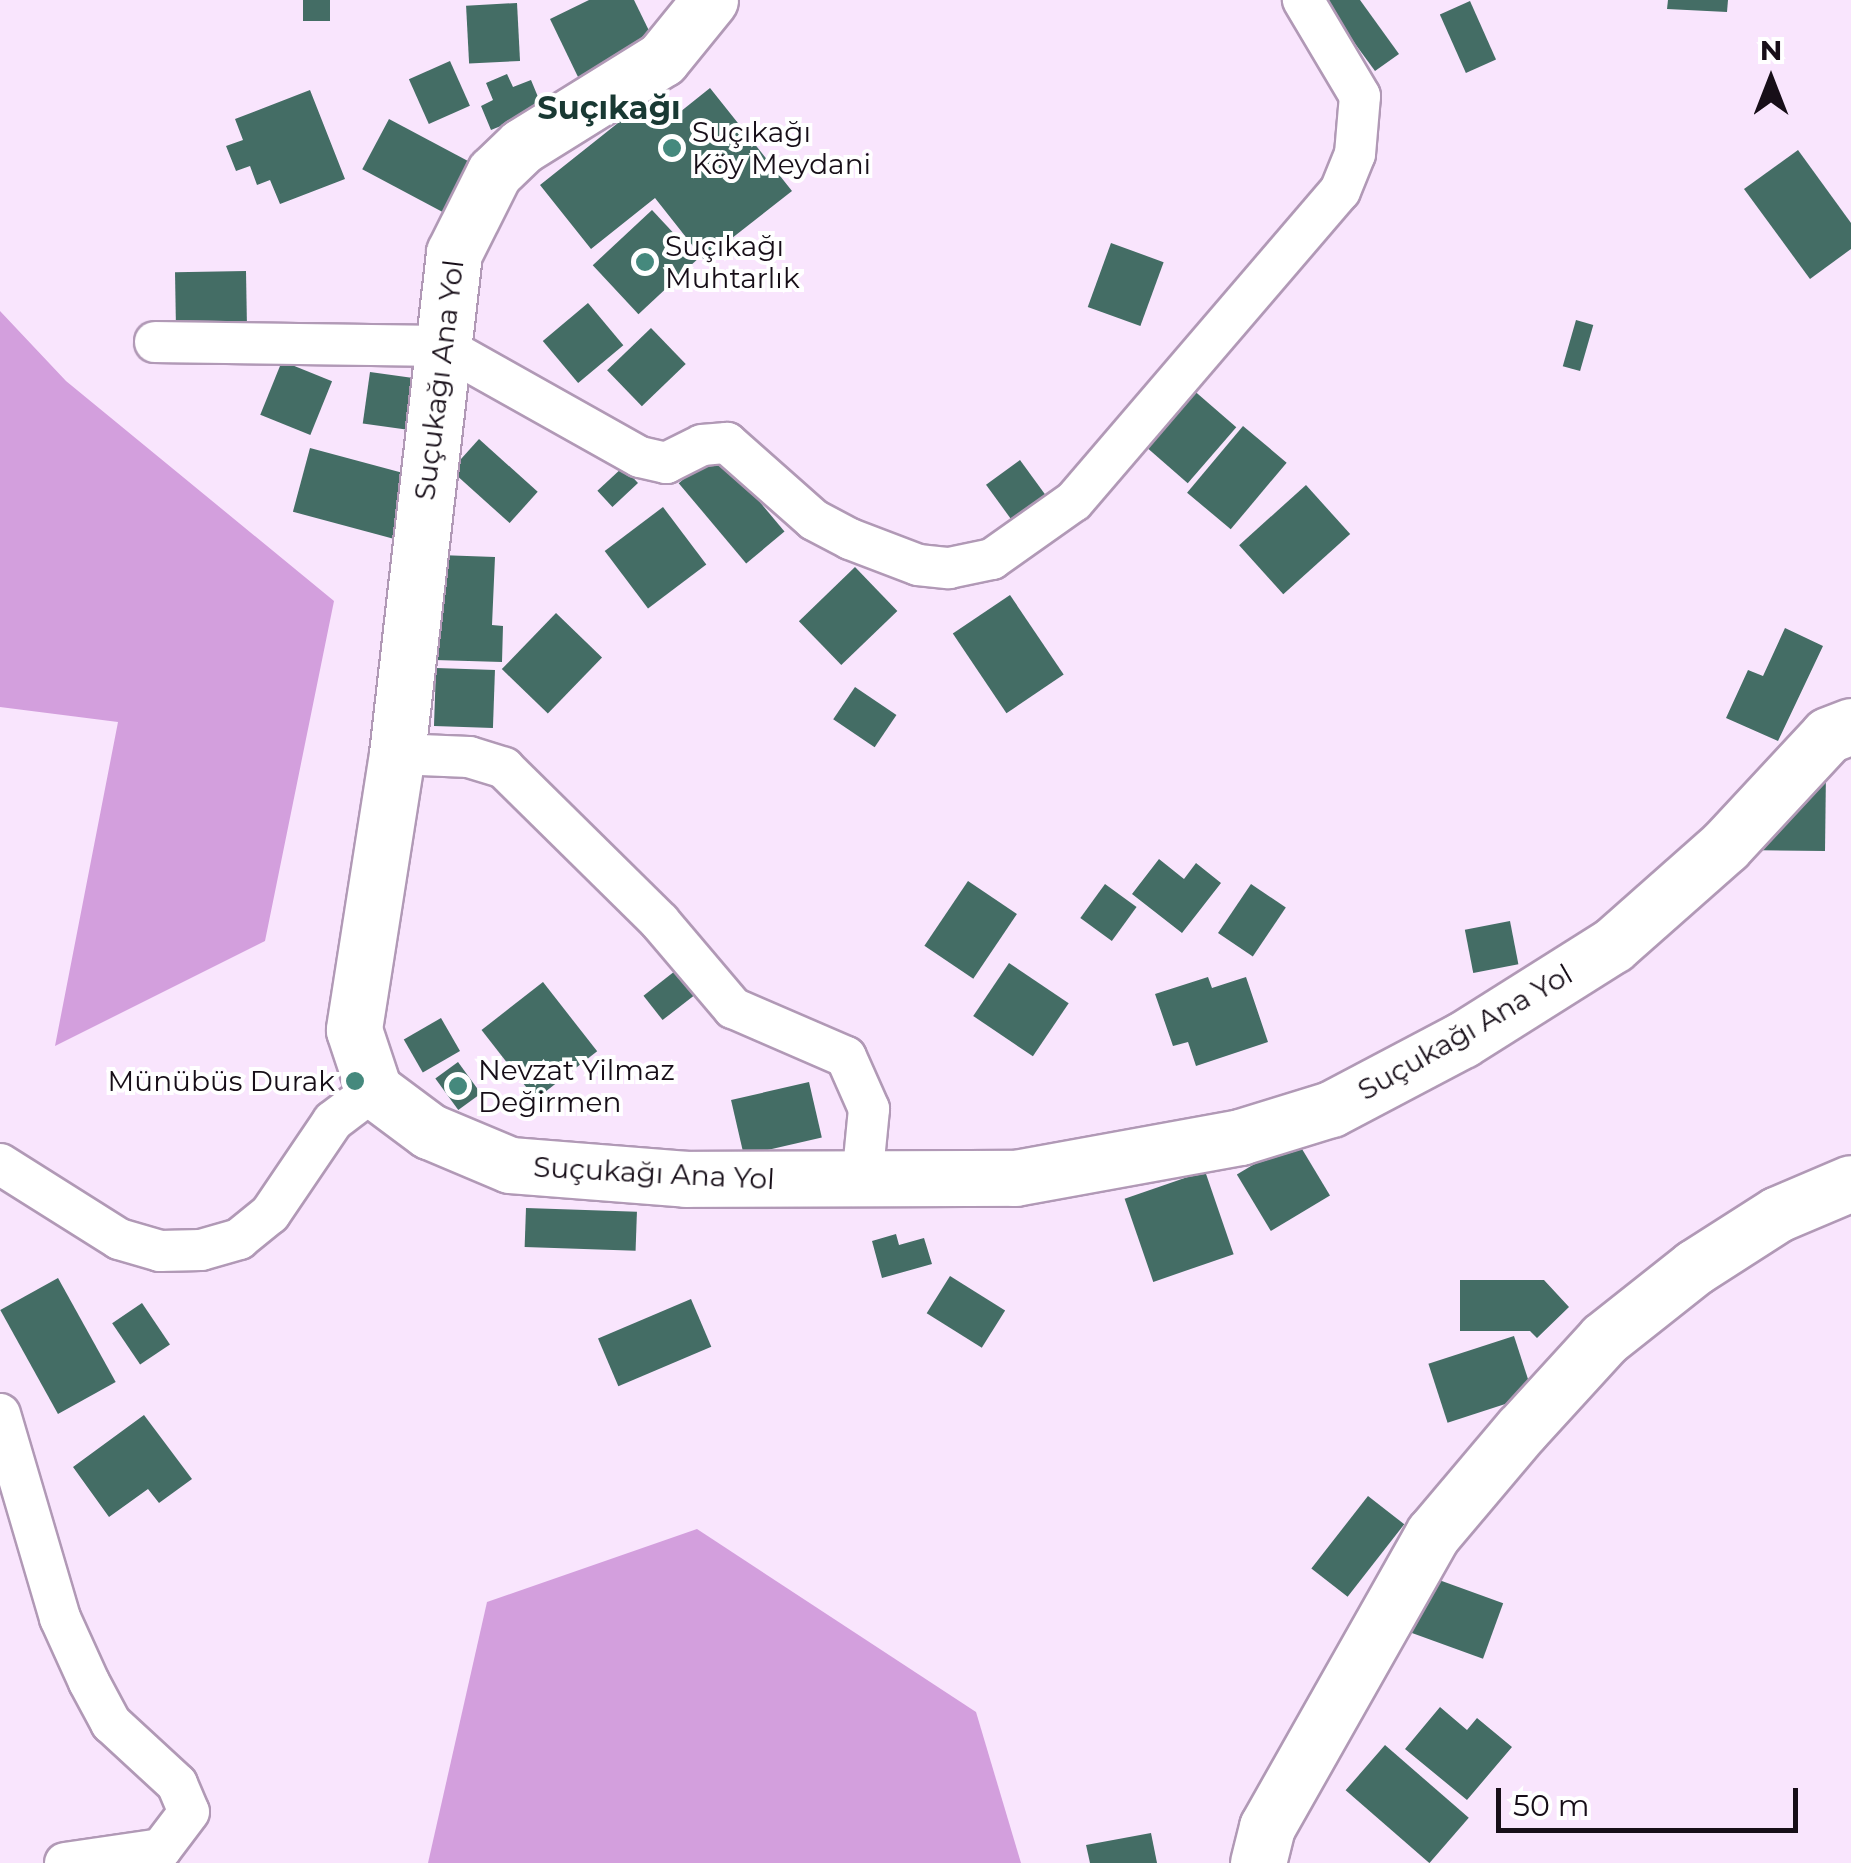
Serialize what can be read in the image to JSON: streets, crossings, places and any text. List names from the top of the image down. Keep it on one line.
{"streets":{"street":["Suçukağı Ana Yol"]},"districts":["Suçıkağı"],"places":["Suçıkağı Köy Meydani","Suçıkağı Muhtarlık","Münübüs Durak","Nevzat Yilmaz Değirmen"],"scale_bar":"50 m","north":"top"}
